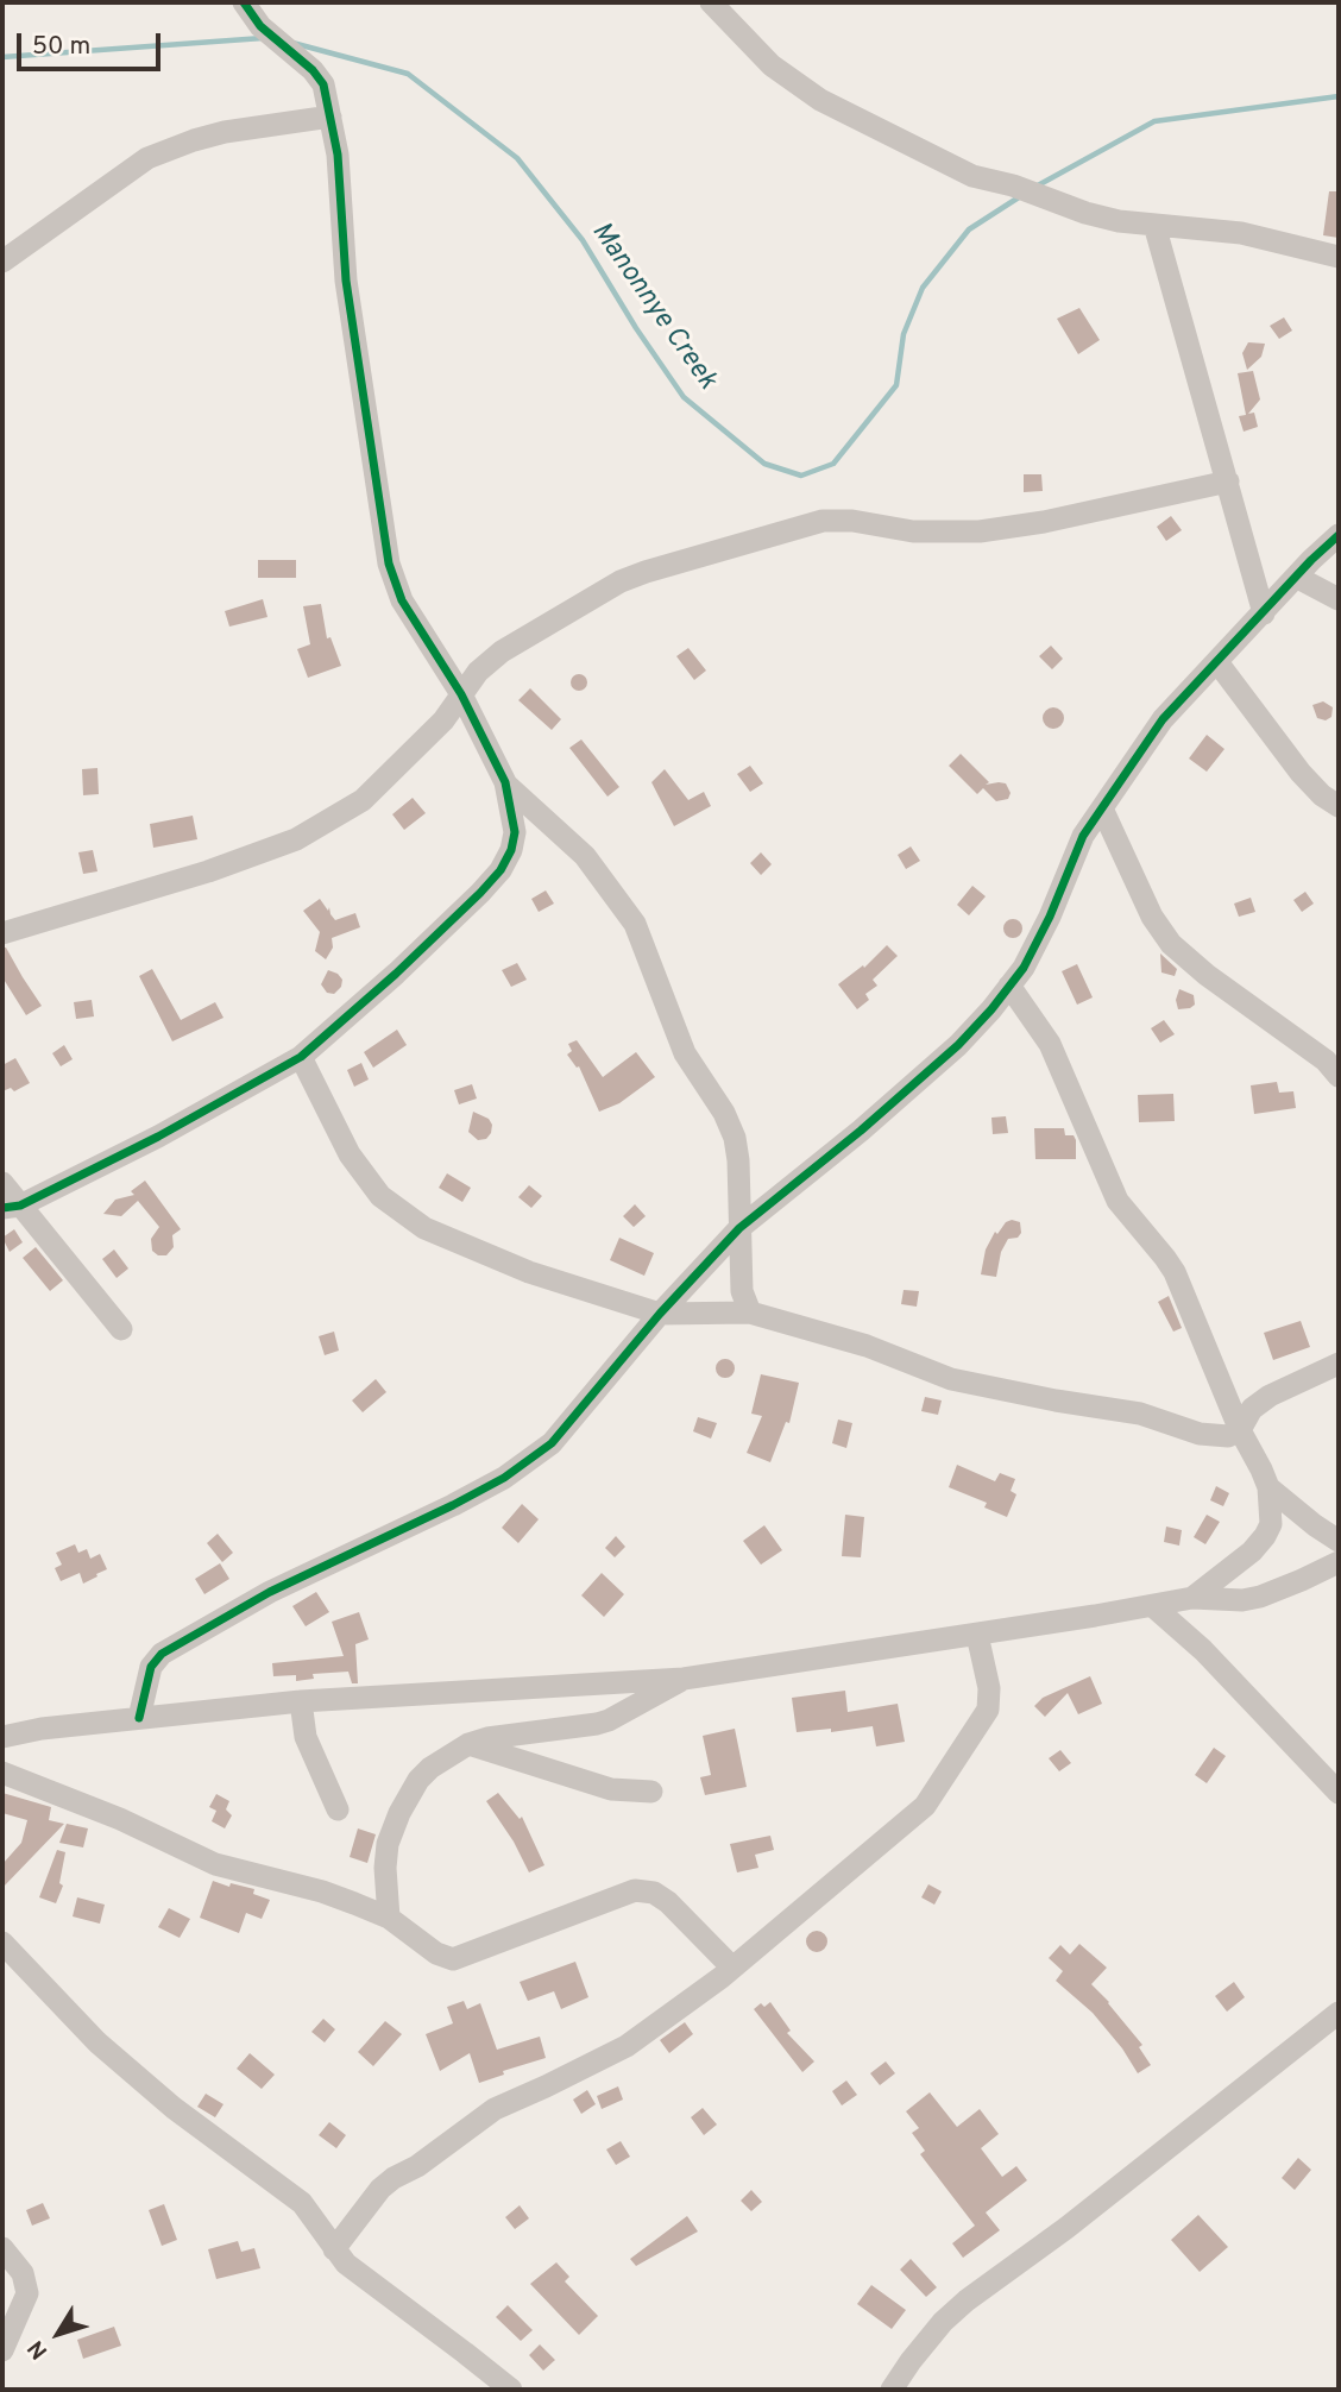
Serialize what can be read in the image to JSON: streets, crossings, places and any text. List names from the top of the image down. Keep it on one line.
{"water":["Manonnye Creek"],"scale_bar":"50 m","north":"bottom left"}
